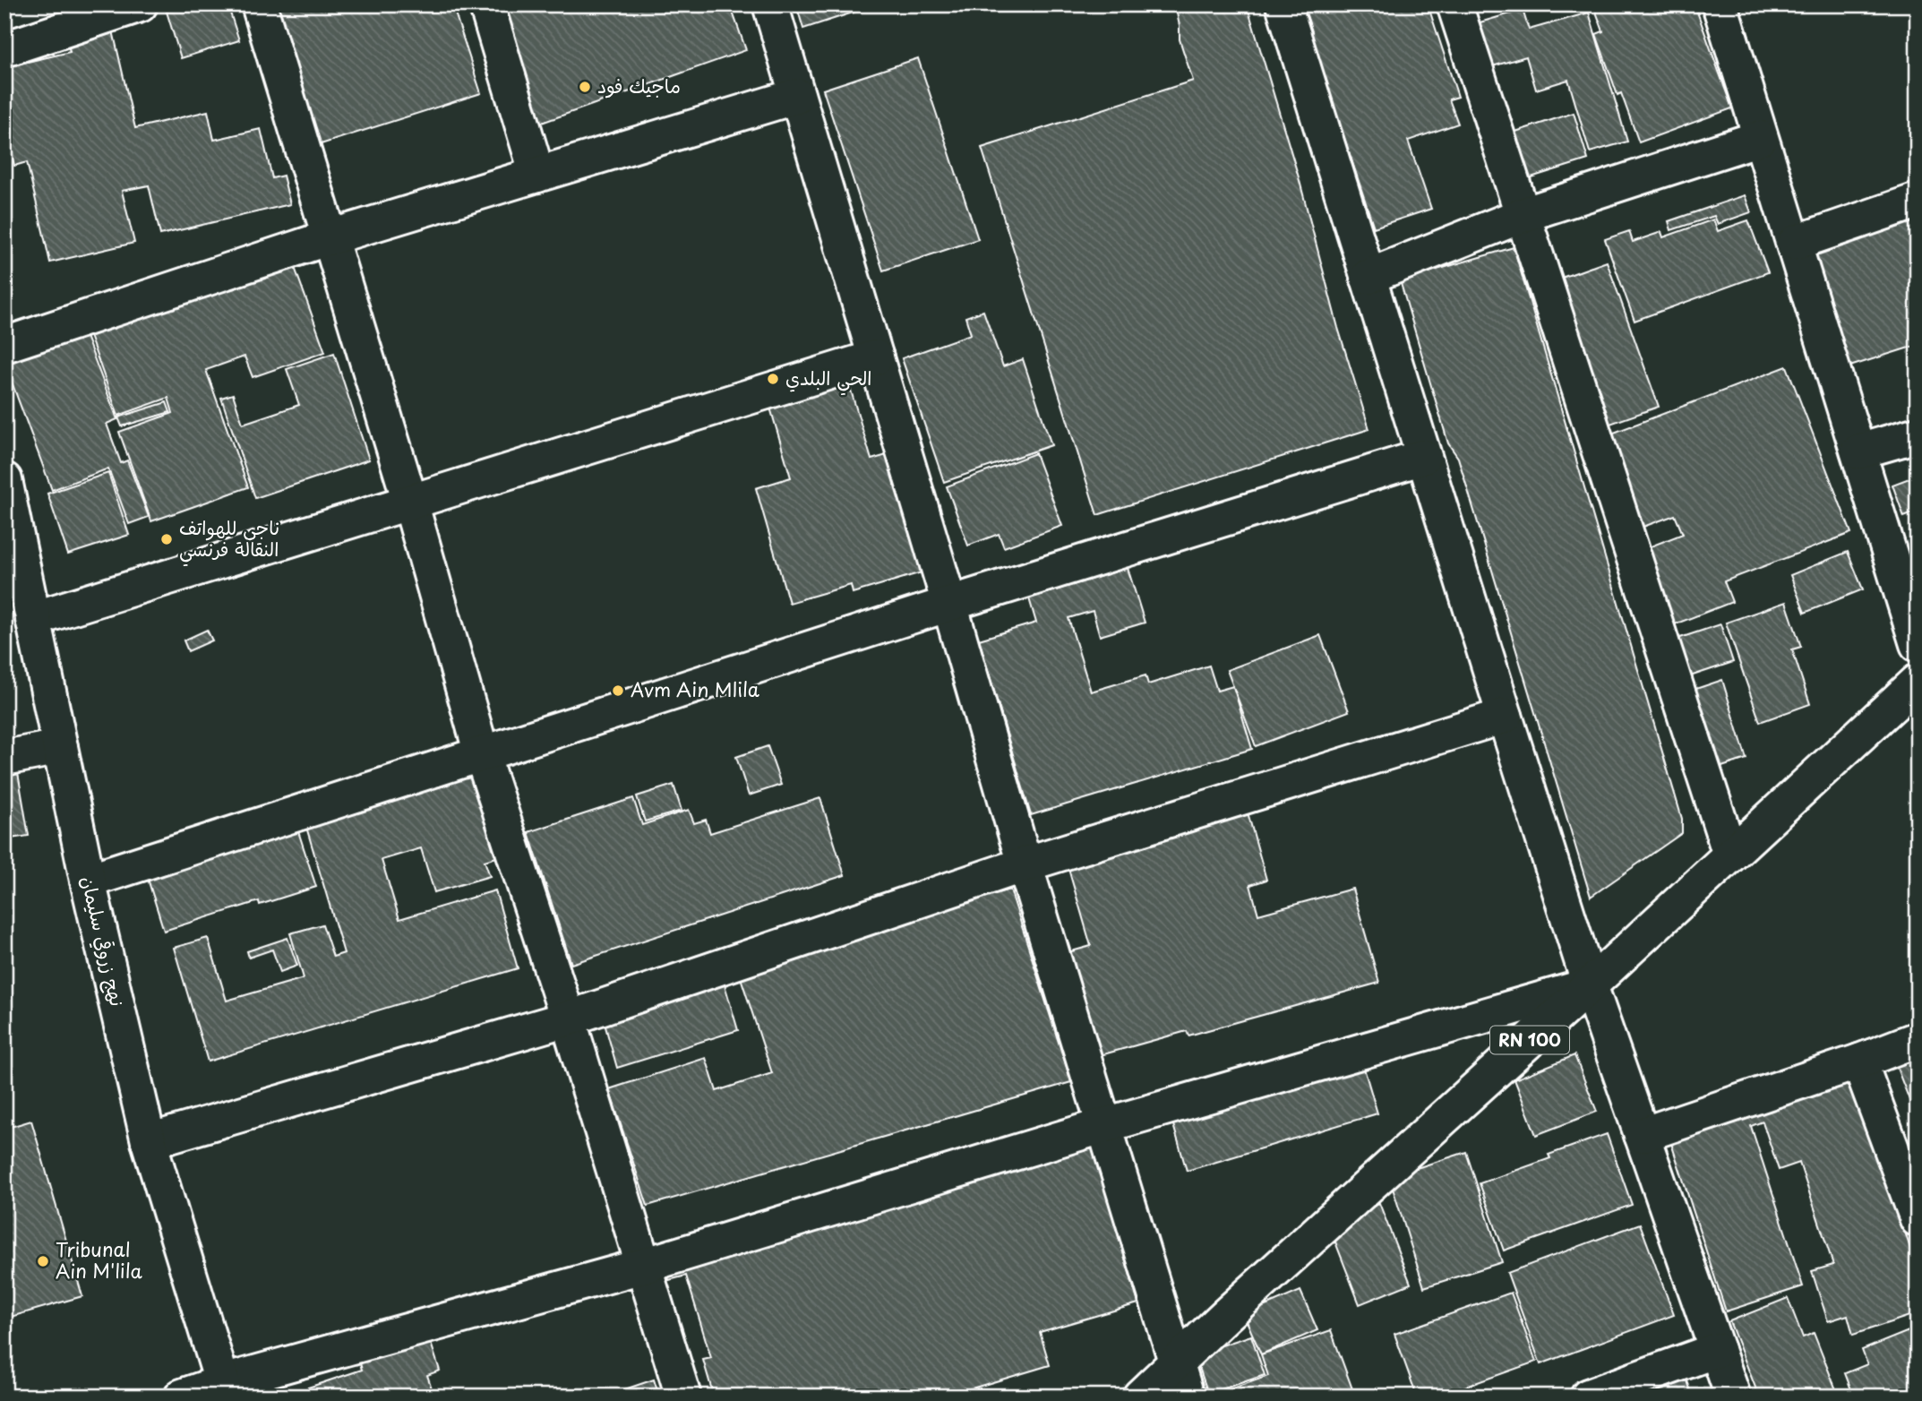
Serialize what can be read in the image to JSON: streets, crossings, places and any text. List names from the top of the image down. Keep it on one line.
{"streets":{"street":["نهج زروقي سليمان","RN 100"]},"places":["ماجيك فود","الحي البلدي","ناجي للهواتف النقالة فرنسي","Avm Ain Mlila","Tribunal Ain M'lila"]}
